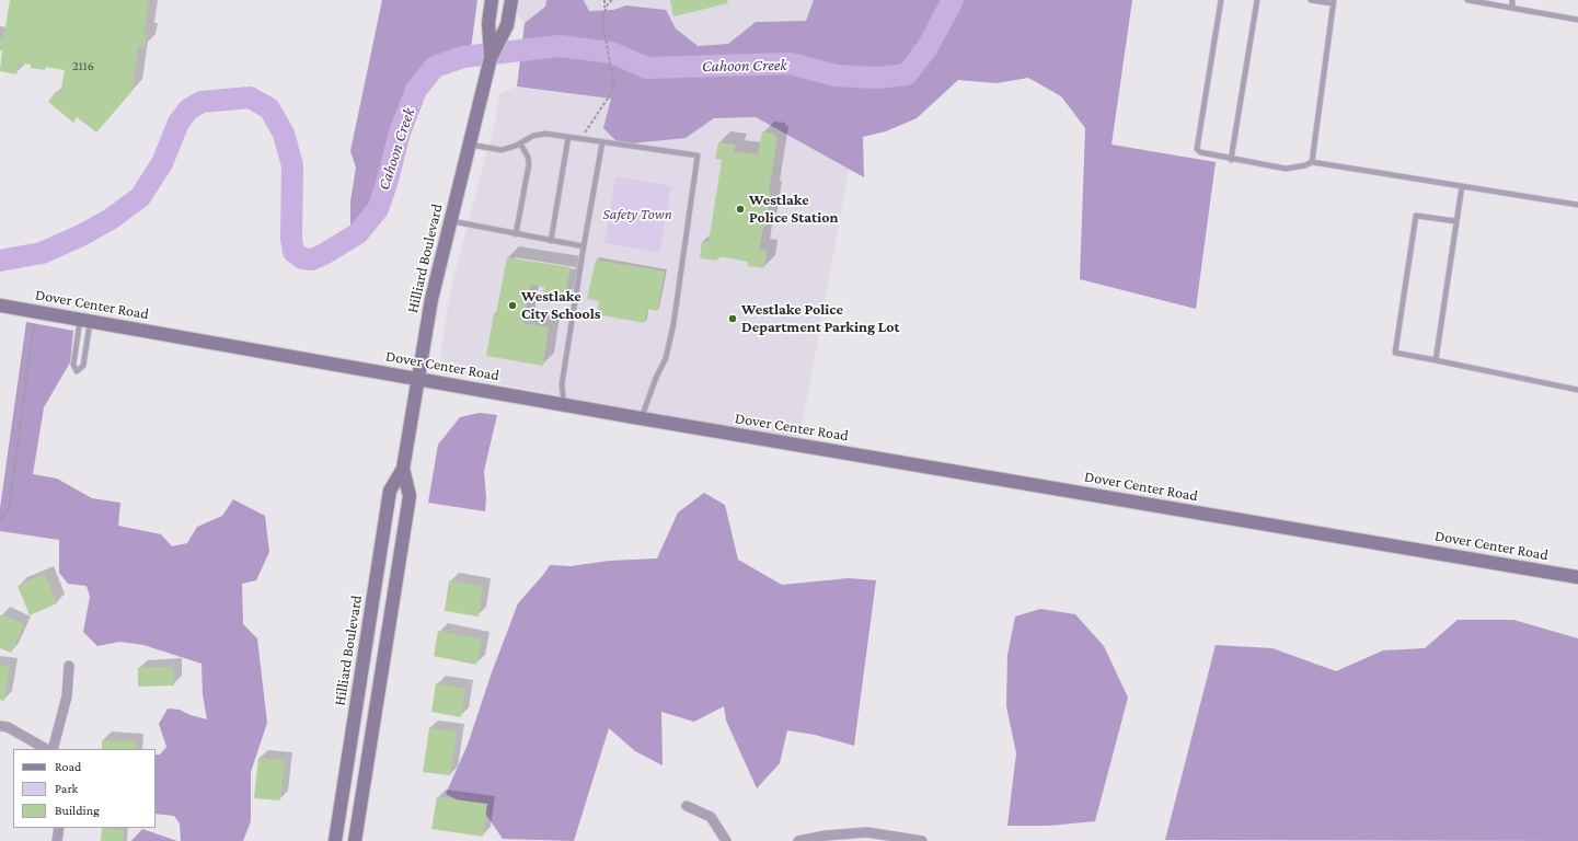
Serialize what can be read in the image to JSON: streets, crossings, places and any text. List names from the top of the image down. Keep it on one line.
{"streets":{"street":["Hilliard Boulevard","Dover Center Road"]},"crossings":[["Hilliard Boulevard","Dover Center Road"]],"water":["Cahoon Creek"],"parks":["Safety Town"],"places":["Westlake Police Station","Westlake City Schools","Westlake Police Department Parking Lot"],"house_numbers":["2116"],"legend":["Road","Park","Building"]}
